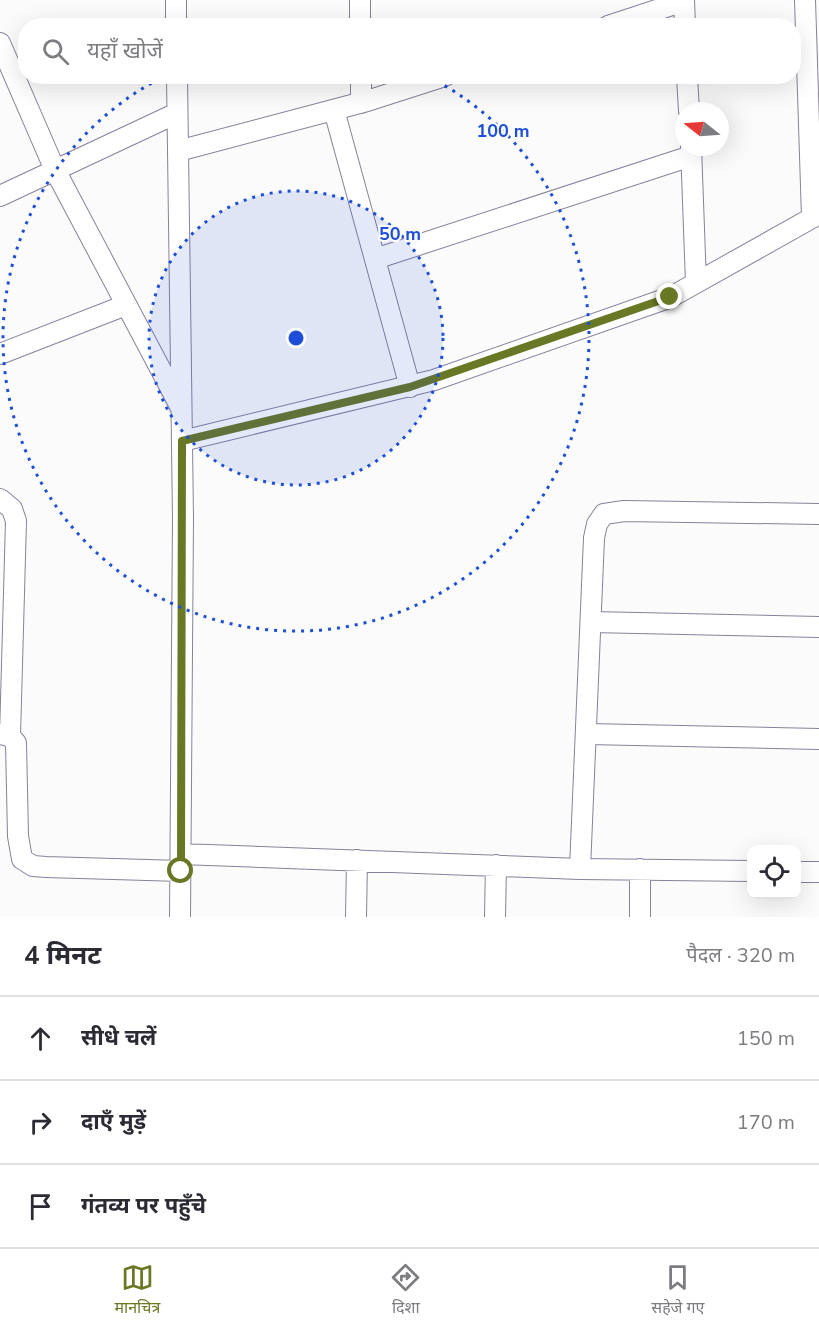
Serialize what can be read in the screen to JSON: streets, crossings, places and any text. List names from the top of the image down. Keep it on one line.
{"north":"left","page":{"search":"यहाँ खोजें","heading":["4 मिनट","पैदल · 320 m"],"list":[["सीधे चलें","150 m"],["दाएँ मुड़ें","170 m"],"गंतव्य पर पहुँचे"],"nav":["मानचित्र","दिशा","सहेजे गए"]},"rings":["100 m","50 m"]}
